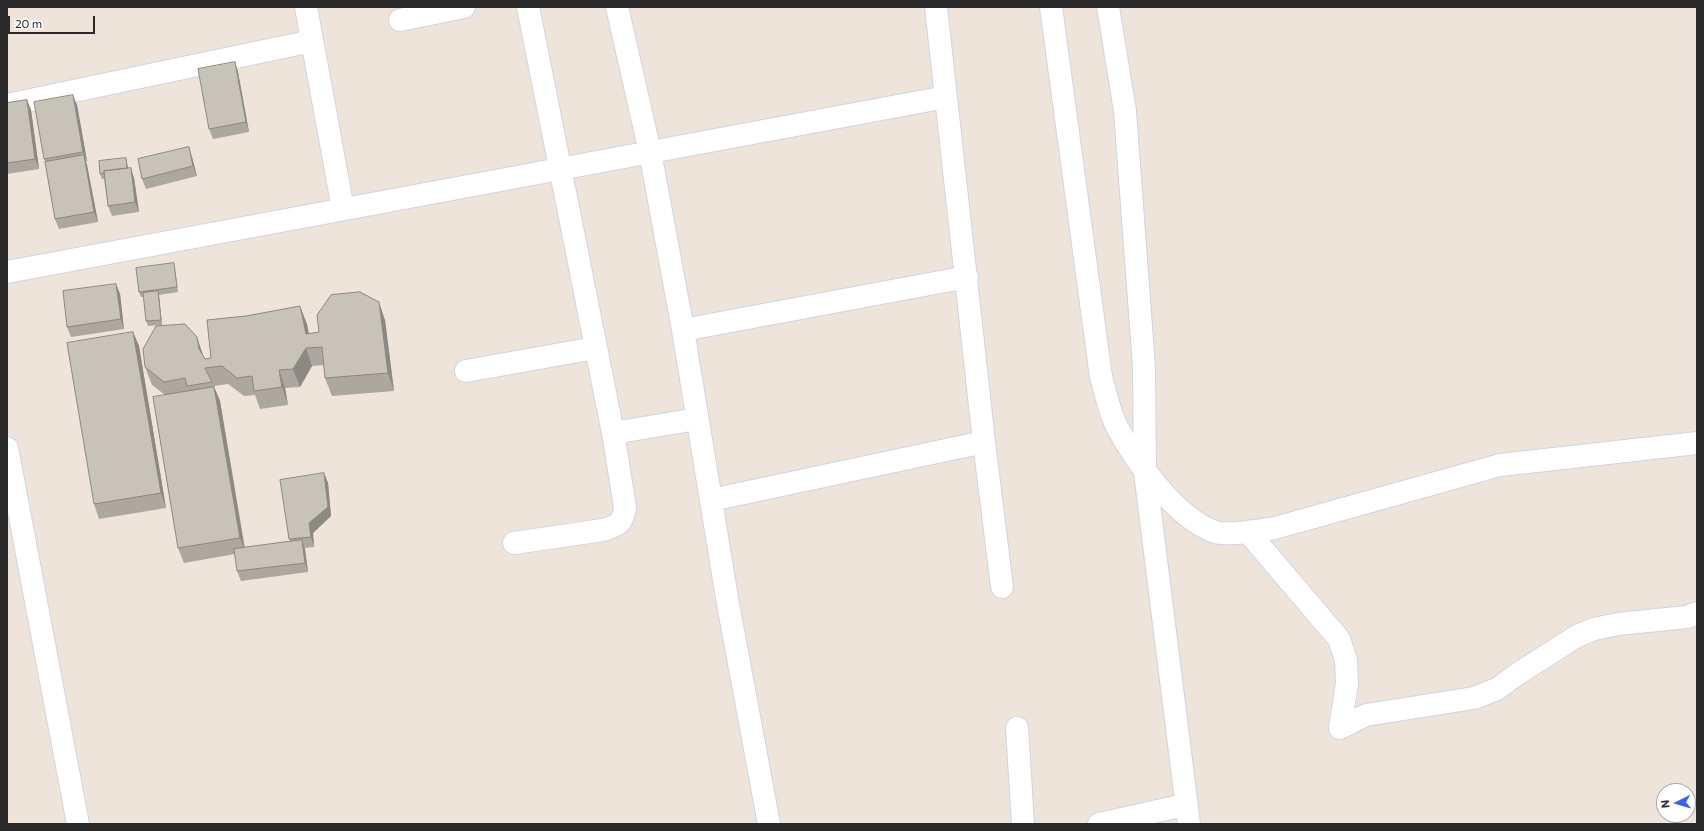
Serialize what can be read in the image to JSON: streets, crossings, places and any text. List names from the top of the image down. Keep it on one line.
{"scale_bar":"20 m","north":"left"}
